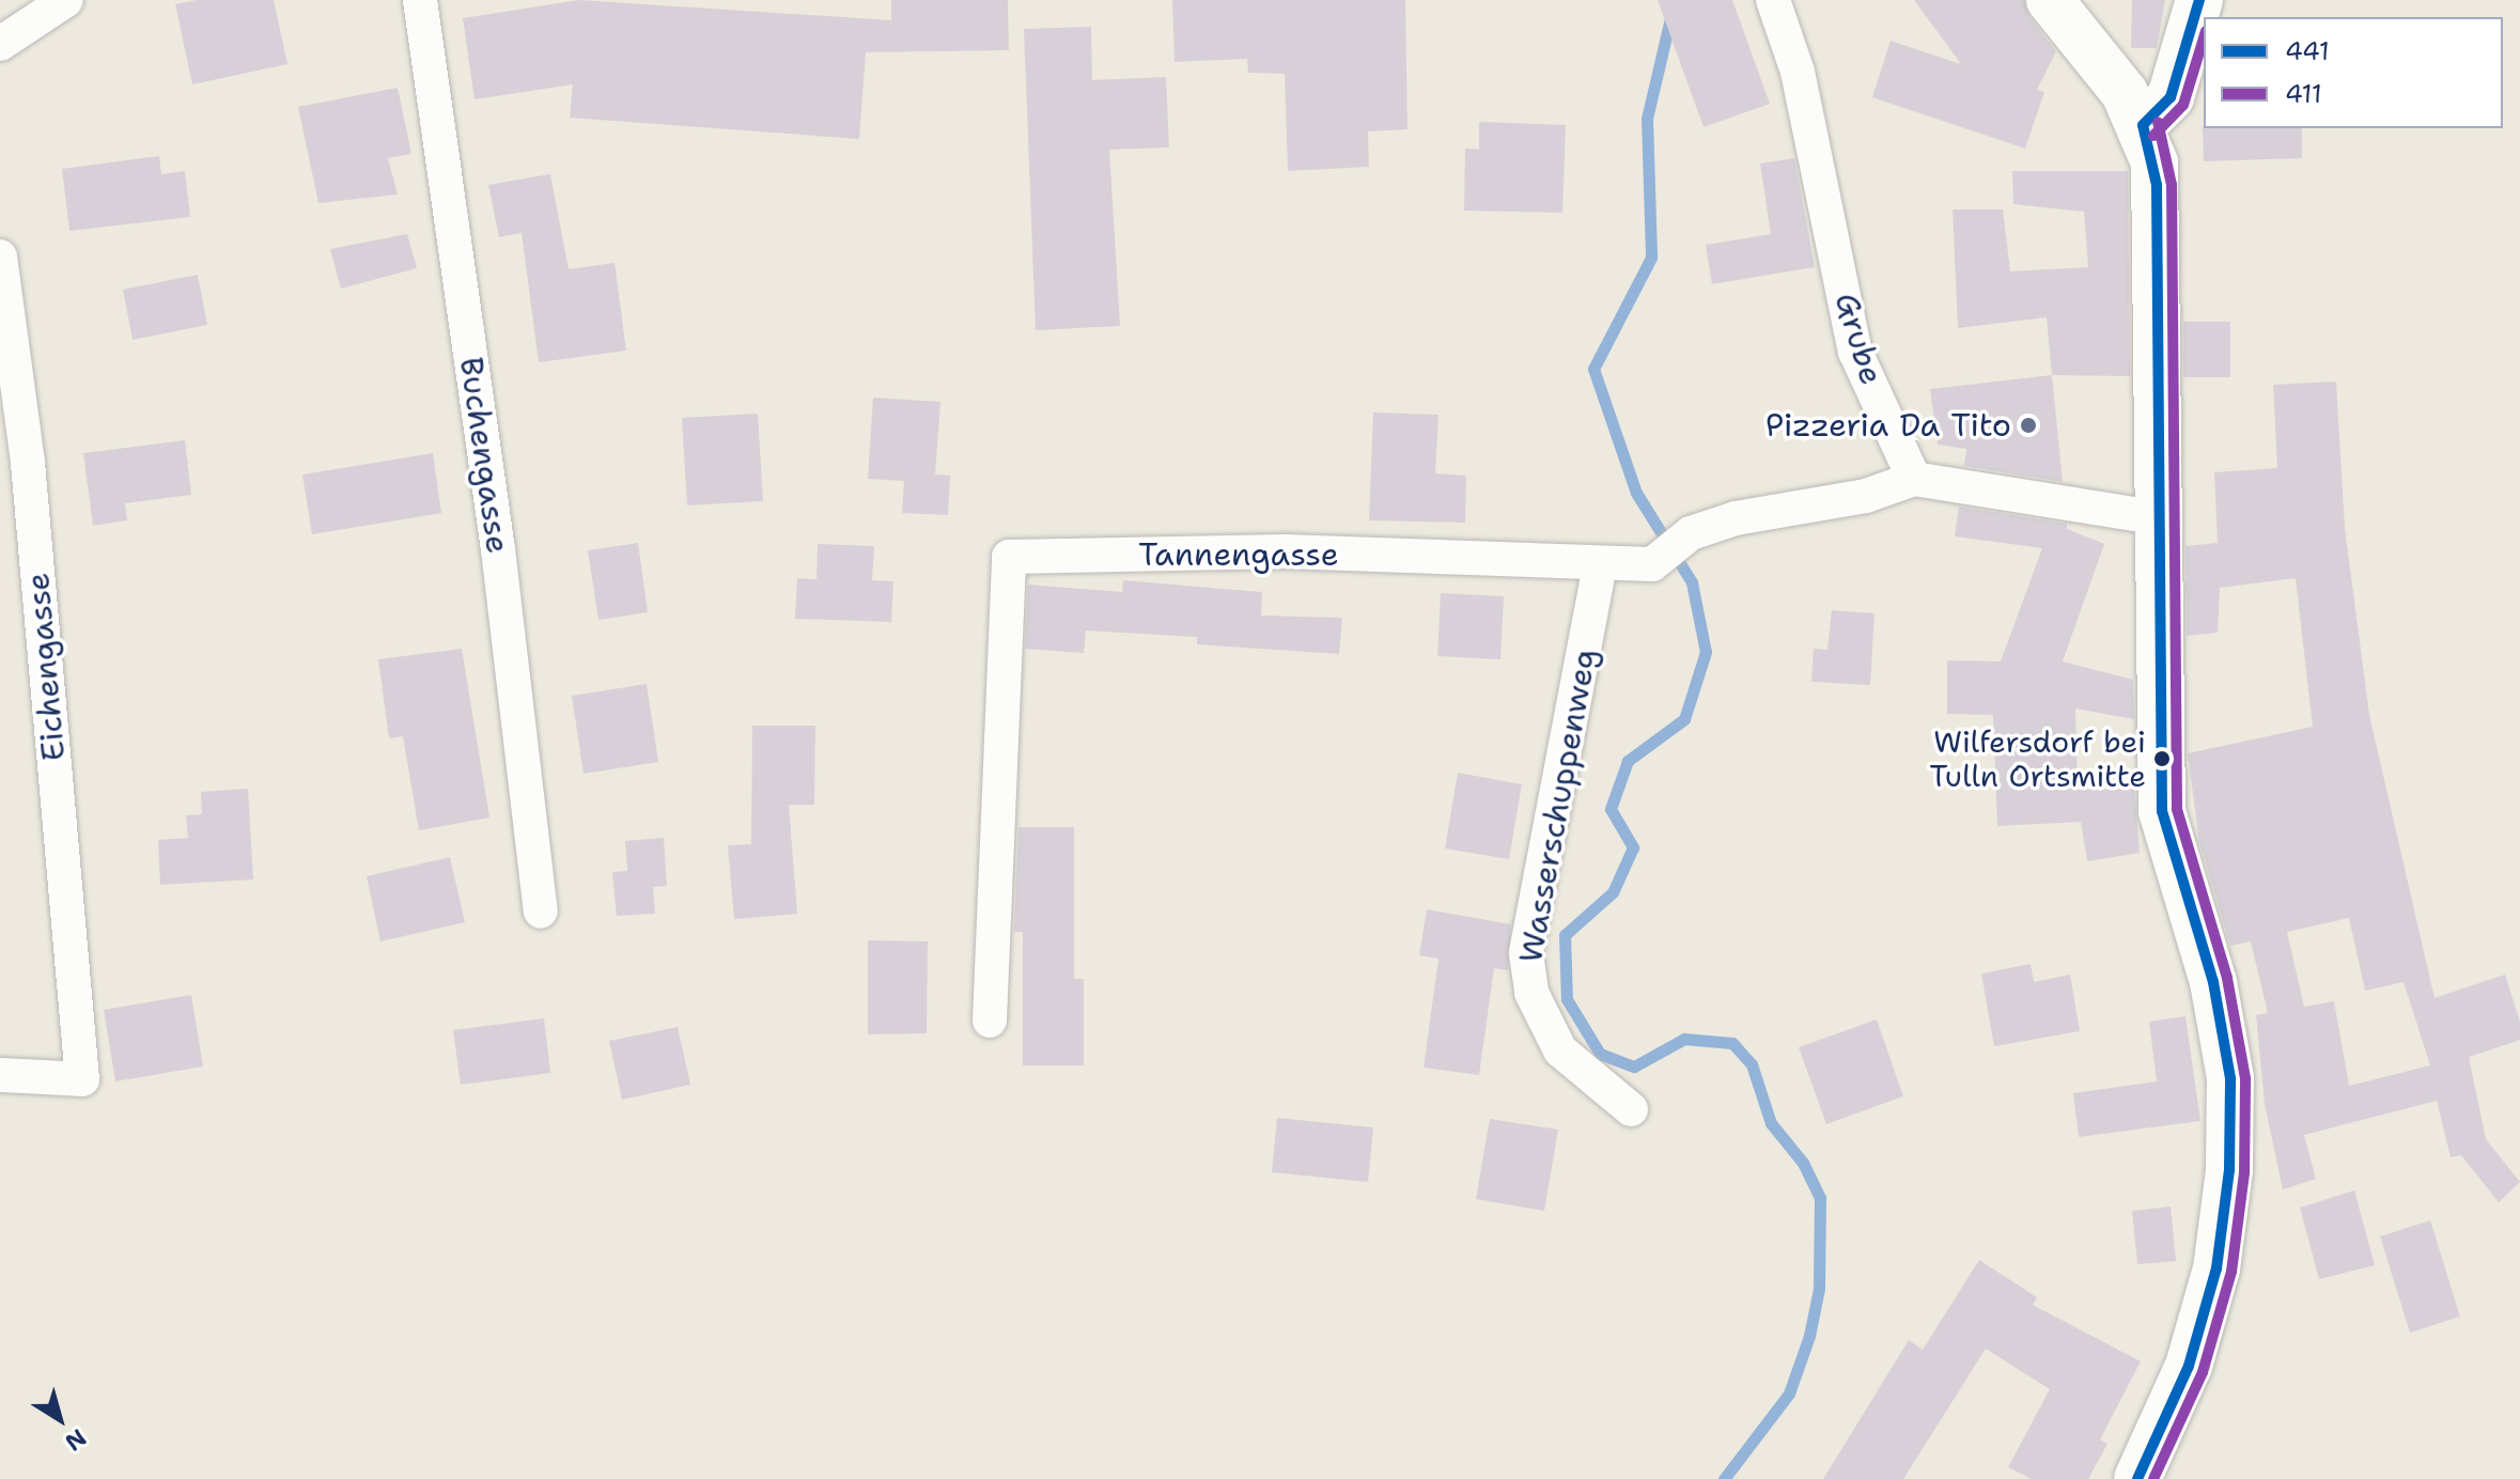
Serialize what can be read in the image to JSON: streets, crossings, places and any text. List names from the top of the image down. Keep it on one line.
{"streets":{"street":["Grube","Buchengasse","Tannengasse","Eichengasse","Wasserschuppenweg"]},"crossings":[["Grube","Tannengasse"],["Tannengasse","Wasserschuppenweg"]],"places":["Pizzeria Da Tito","Wilfersdorf bei Tulln Ortsmitte"],"lines":["transit line 441","transit line 411"],"legend":["441","411"],"north":"bottom right"}
